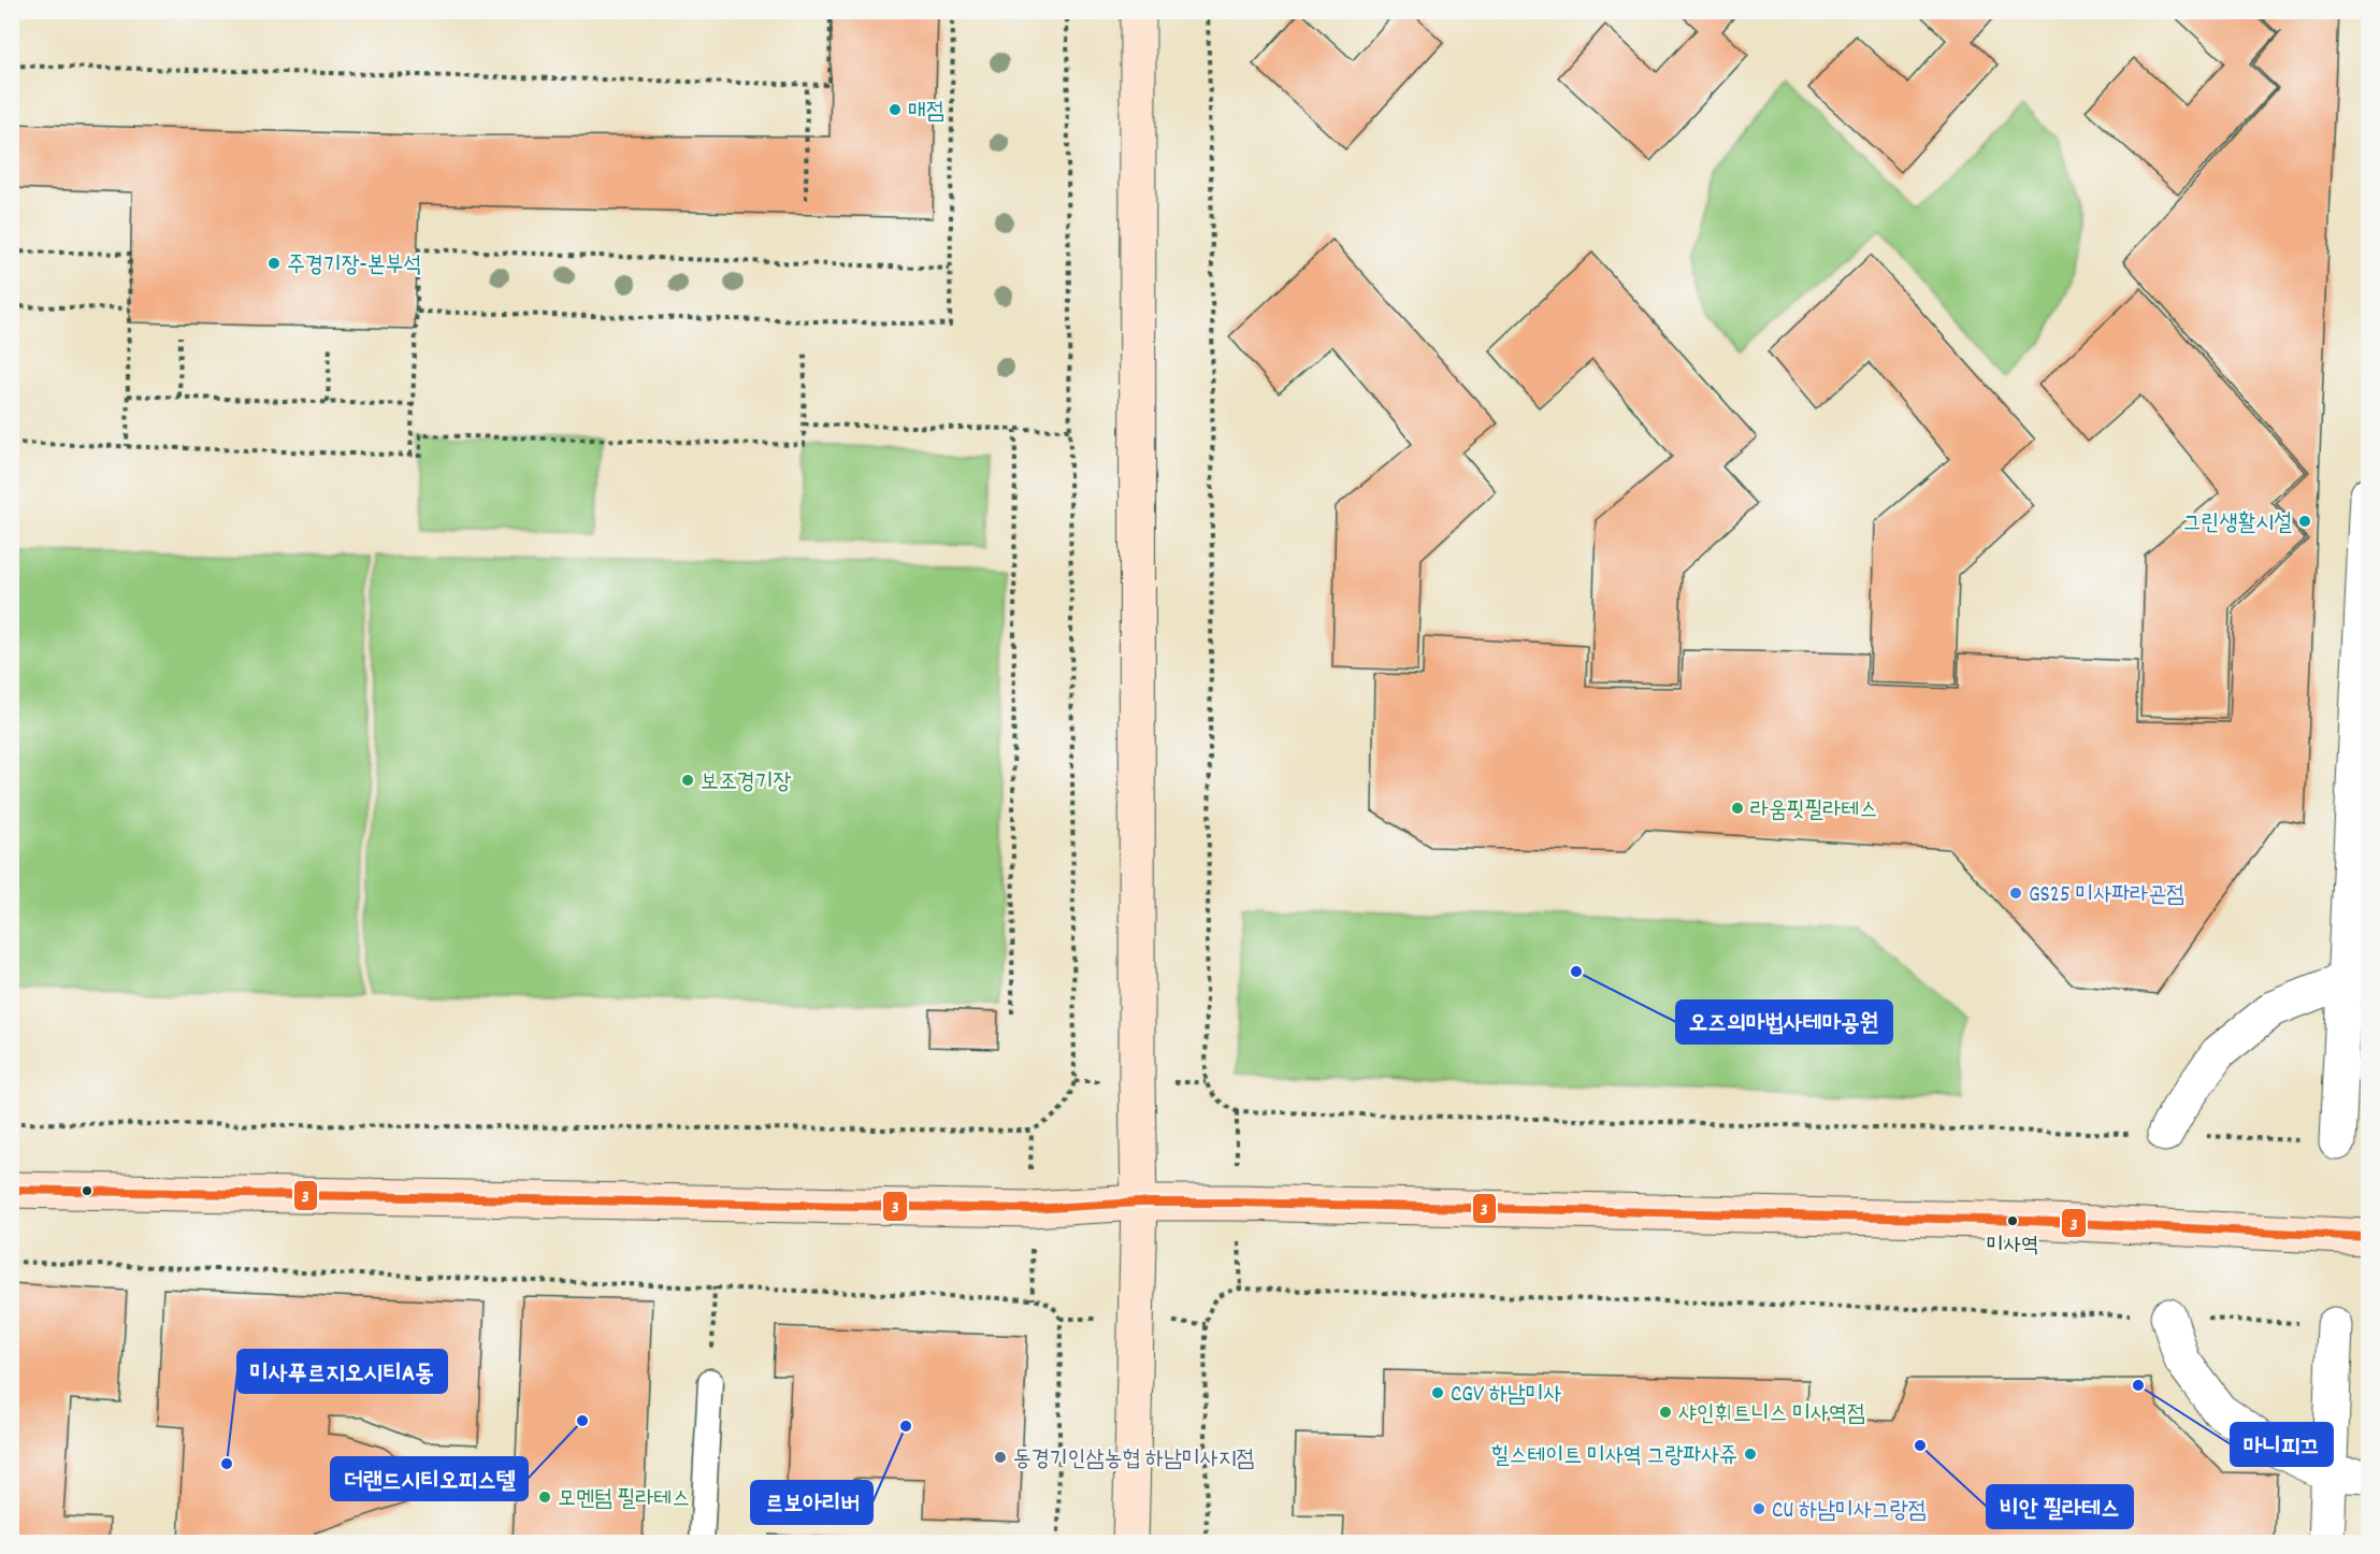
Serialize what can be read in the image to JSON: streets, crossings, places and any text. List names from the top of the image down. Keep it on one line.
{"places":["매점","주경기장-본부석","그린생활시설","보조경기장","라움핏필라테스","GS25 미사파라곤점","오즈의마법사테마공원","미사역","마니피끄","CGV 하남미사","샤인휘트니스 미사역점","더랜드시티오피스텔","르보아리버","비안 필라테스","힐스테이트 미사역 그랑파사쥬","동경기인삼농협 하남미사지점","미사푸르지오시티A동","모멘텀 필라테스","CU 하남미사그랑점"],"lines":["transit line 3"]}
